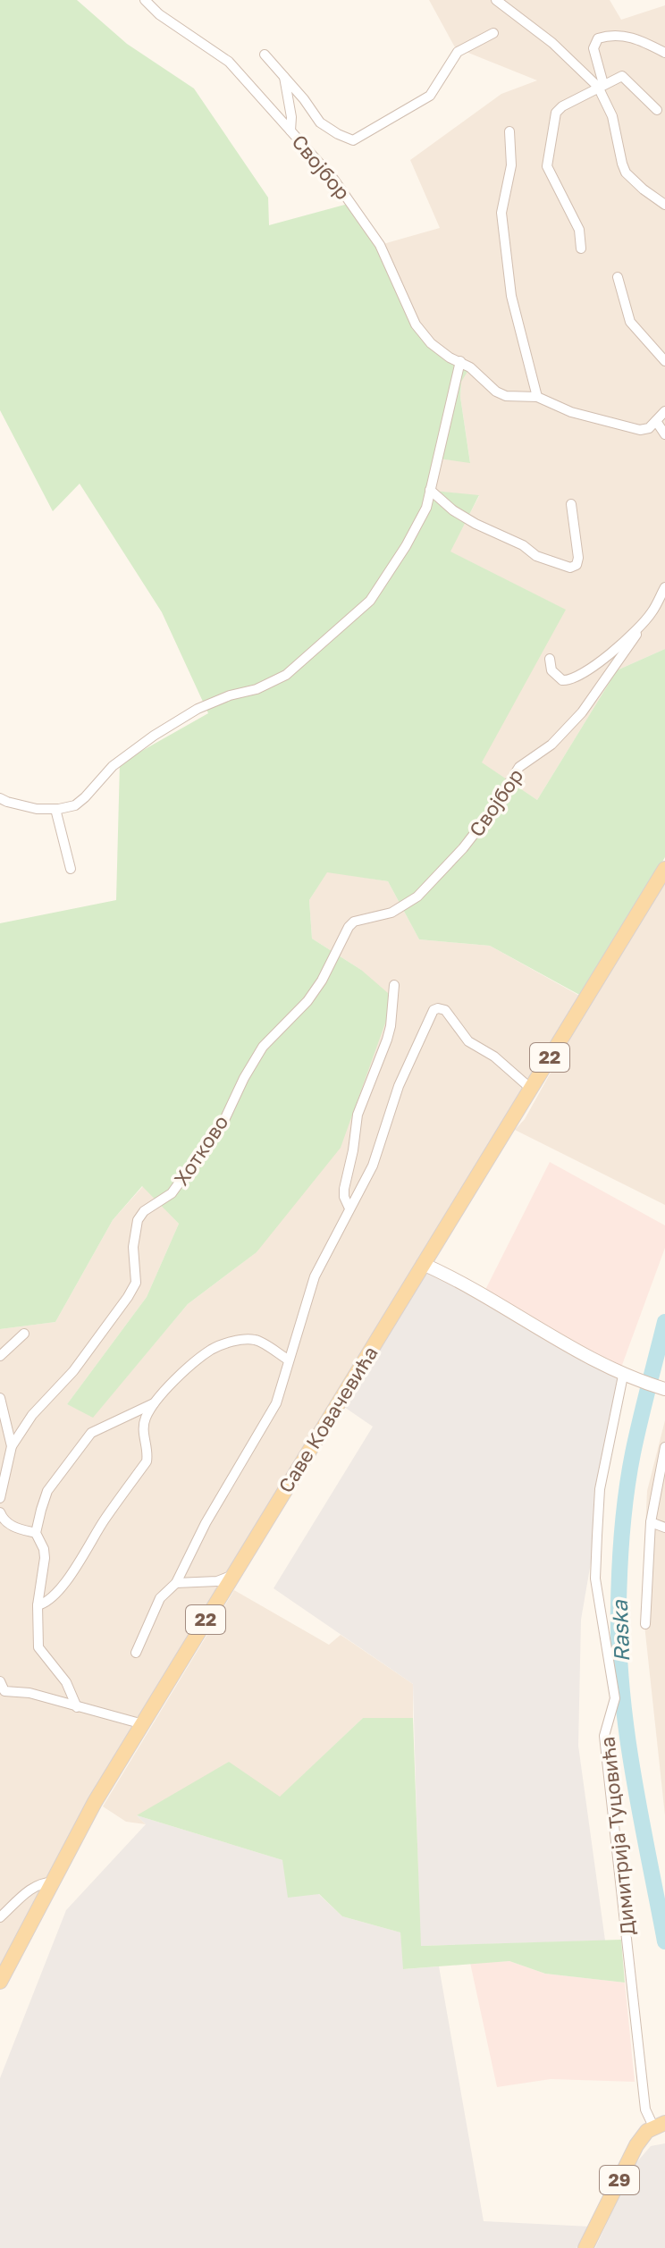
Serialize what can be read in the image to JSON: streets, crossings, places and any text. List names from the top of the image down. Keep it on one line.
{"streets":{"main road":["22","Саве Ковачевића","Димитрија Туцовића","29"],"street":["Својбор","Хотково"]},"crossings":[["Својбор","Хотково"]],"water":["Raska"]}
